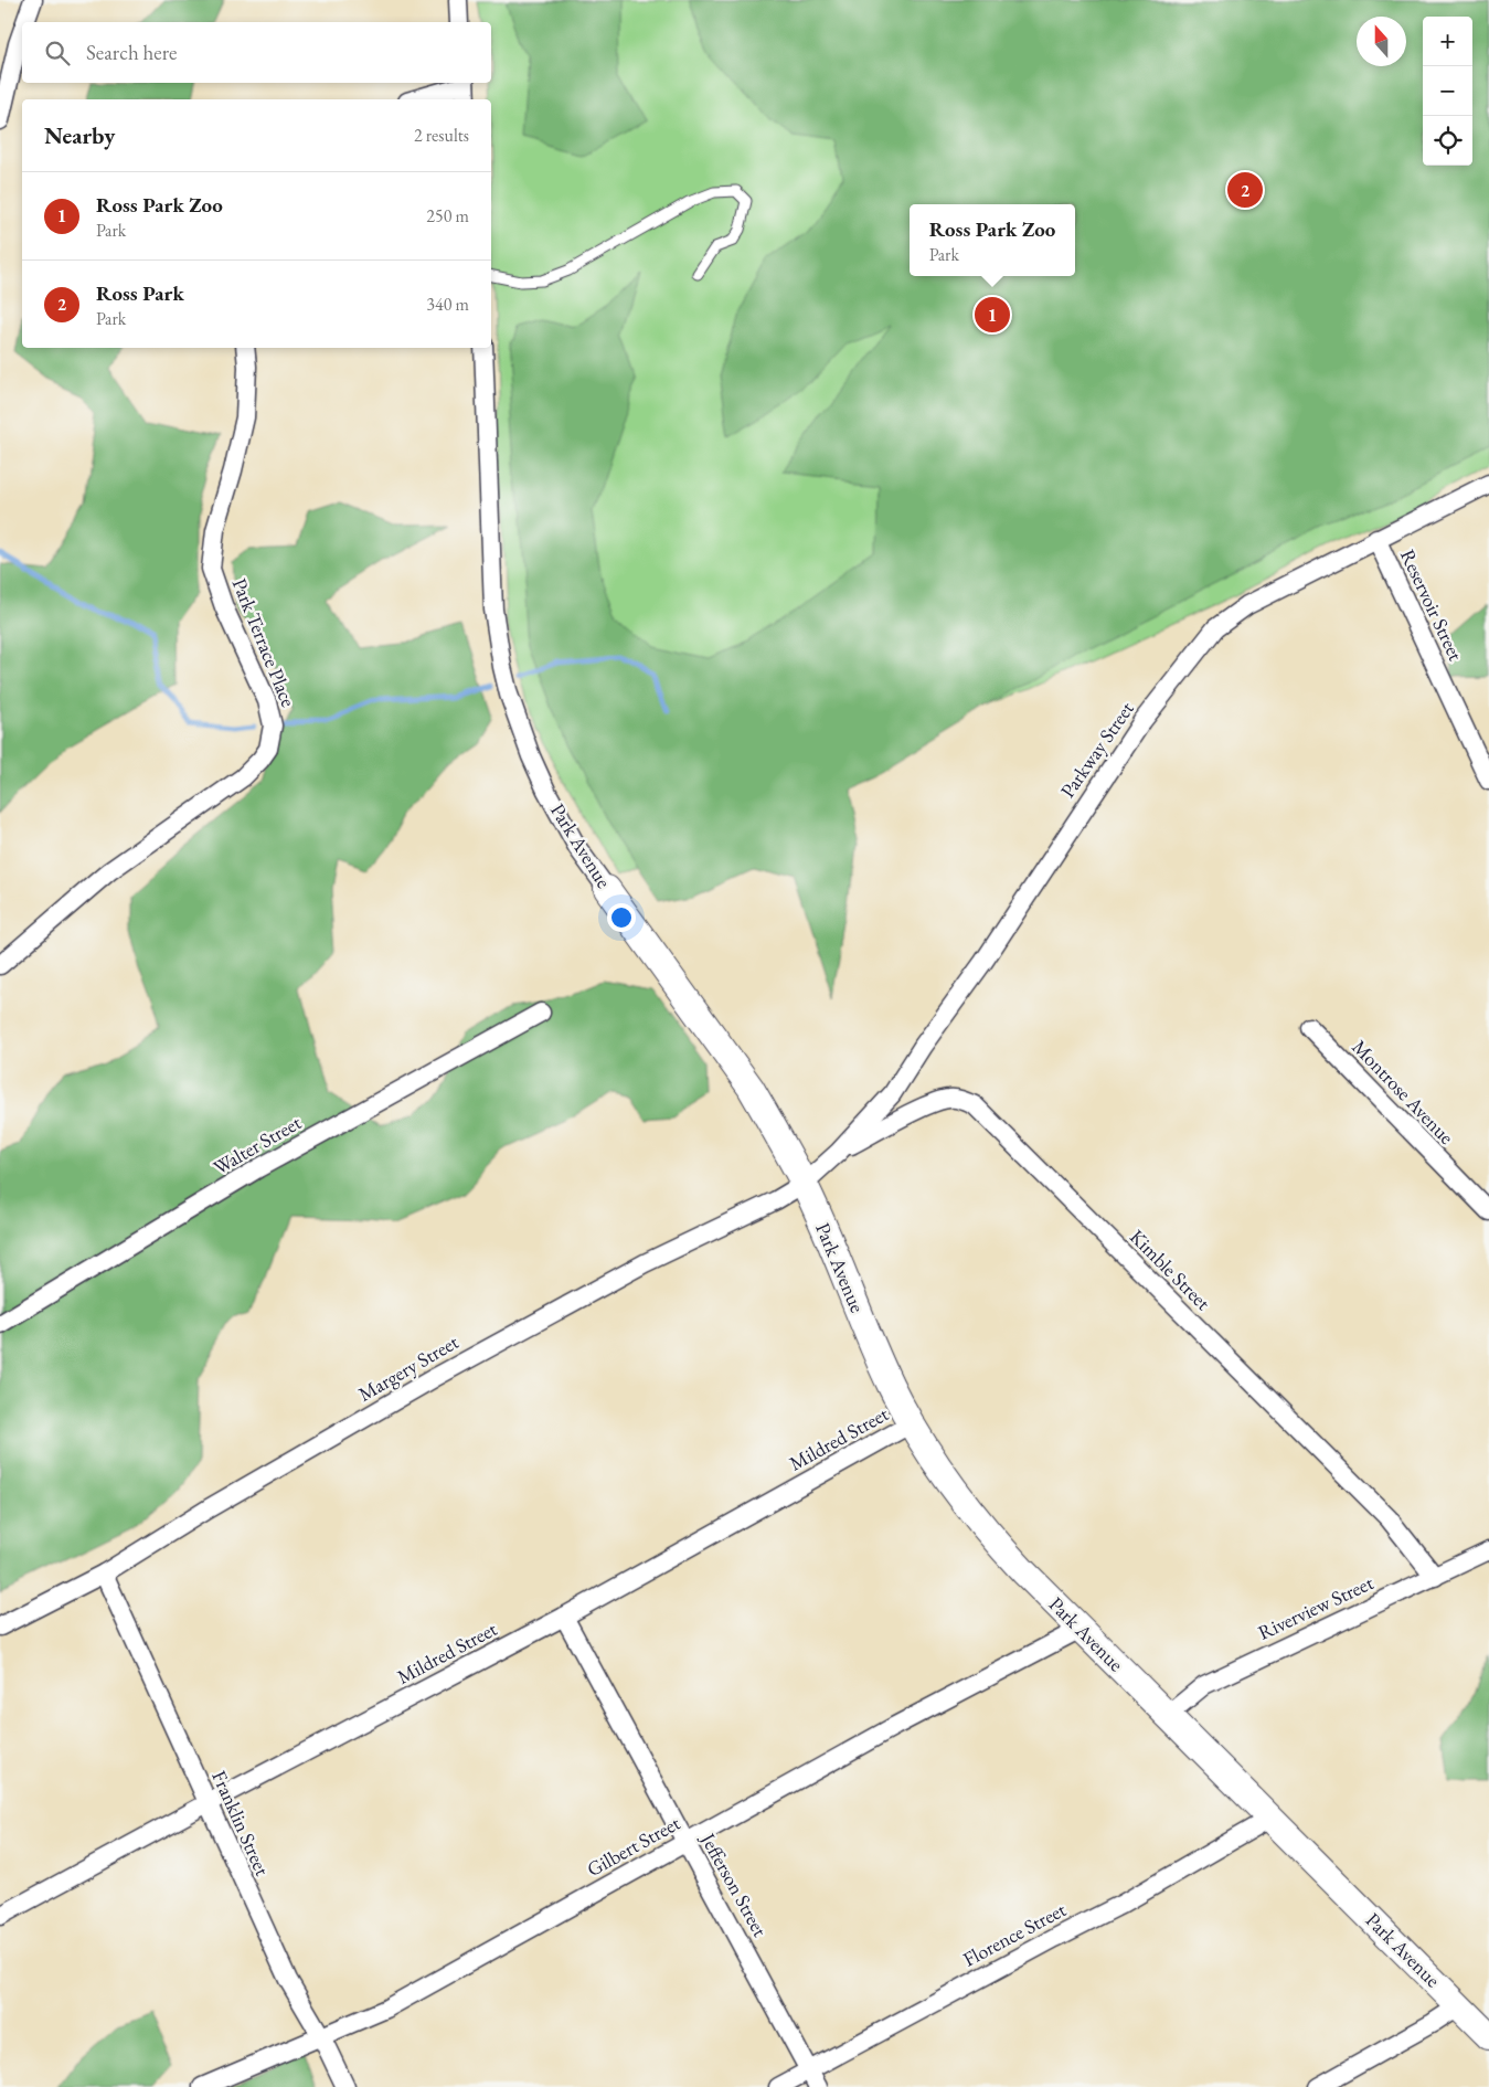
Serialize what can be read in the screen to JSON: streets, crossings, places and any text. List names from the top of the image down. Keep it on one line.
{"streets":{"street":["Reservoir Street","Park Terrace Place","Parkway Street","Park Avenue","Montrose Avenue","Walter Street","Kimble Street","Margery Street","Mildred Street","Riverview Street","Franklin Street","Gilbert Street","Jefferson Street","Florence Street"]},"crossings":[["Reservoir Street","Parkway Street"],["Parkway Street","Kimble Street"],["Parkway Street","Margery Street"],["Park Avenue","Margery Street"],["Park Avenue","Mildred Street"],["Park Avenue","Riverview Street"],["Park Avenue","Gilbert Street"],["Park Avenue","Florence Street"],["Kimble Street","Margery Street"],["Kimble Street","Riverview Street"],["Margery Street","Franklin Street"],["Mildred Street","Franklin Street"],["Mildred Street","Jefferson Street"],["Franklin Street","Gilbert Street"],["Gilbert Street","Jefferson Street"],["Jefferson Street","Florence Street"]],"north":"top","page":{"map_buttons":["+","−"],"search":"Search here","heading":["Nearby","2 results"],"pins":["2","1"],"list":[{"mark":"1","name":"Ross Park Zoo","note":"Park","value":"250 m"},{"mark":"2","name":"Ross Park","note":"Park","value":"340 m"}],"popup":["Ross Park Zoo","Park"]}}
